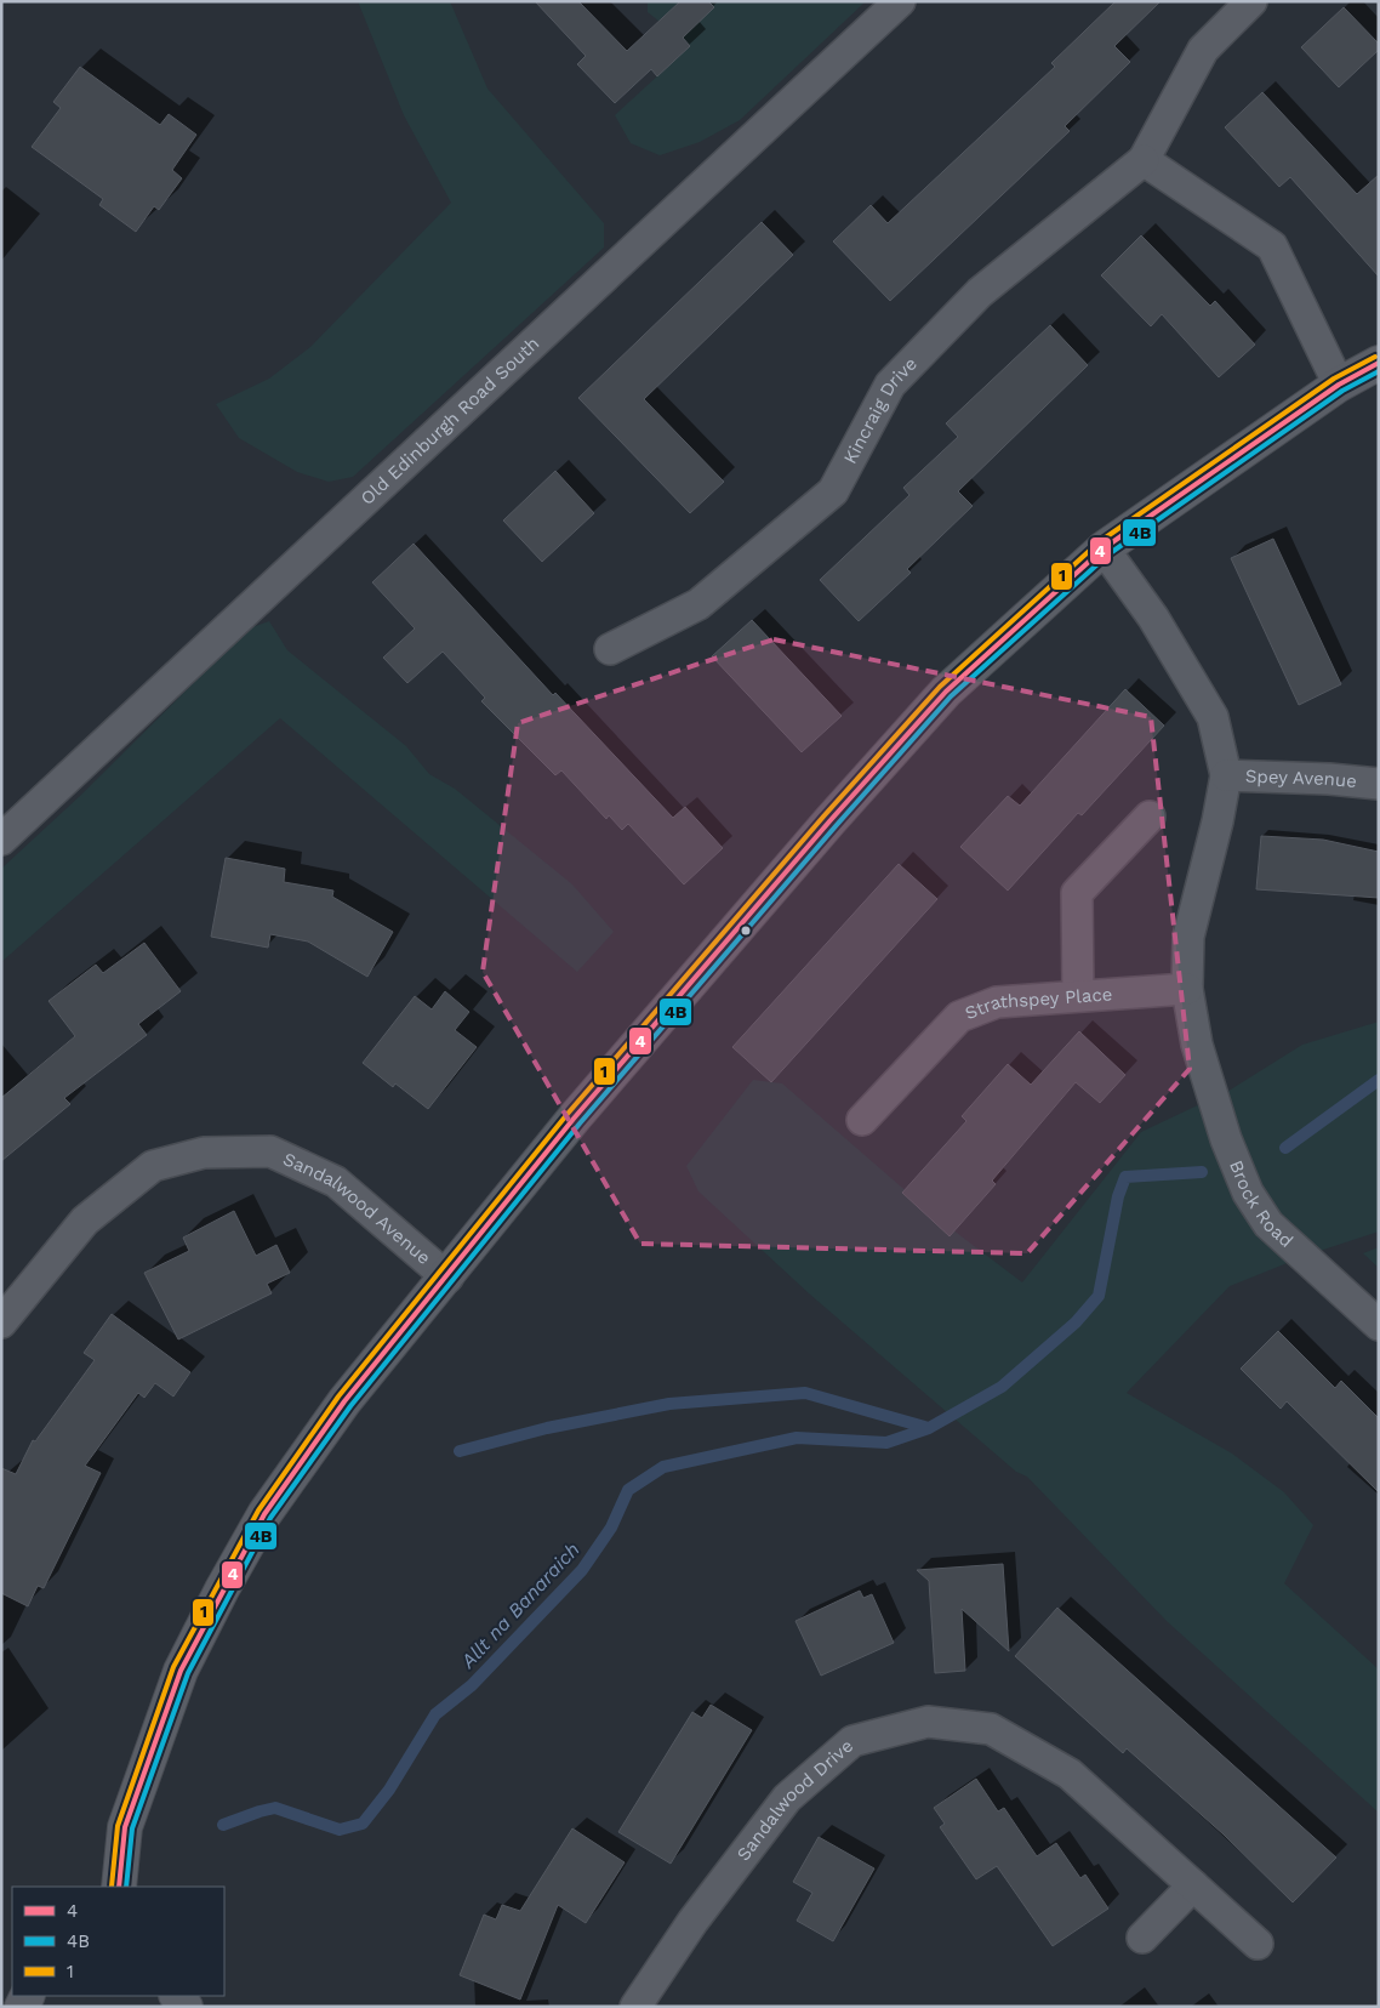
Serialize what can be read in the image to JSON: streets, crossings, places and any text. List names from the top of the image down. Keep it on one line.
{"streets":{"street":["Kincraig Drive","Old Edinburgh Road South","Spey Avenue","Strathspey Place","Brock Road","Sandalwood Avenue","Sandalwood Drive"]},"crossings":[["Spey Avenue","Brock Road"],["Strathspey Place","Brock Road"]],"water":["Allt na Banaraich"],"lines":["transit line 1","transit line 4","transit line 4B"],"legend":["4","4B","1"]}
